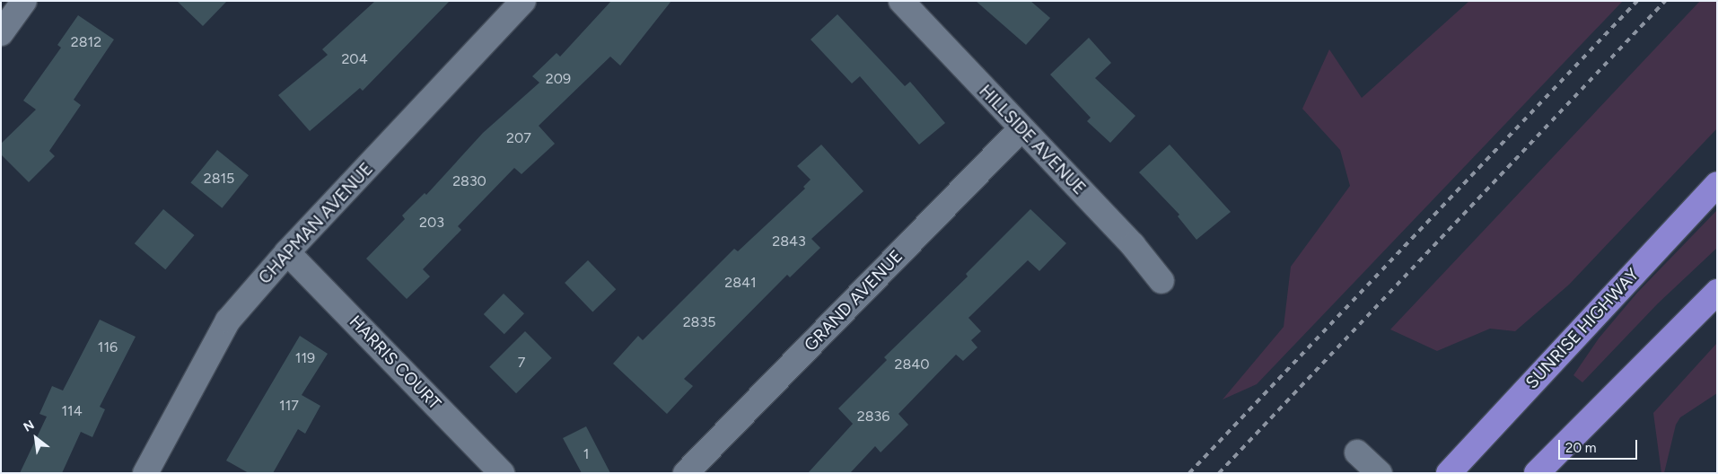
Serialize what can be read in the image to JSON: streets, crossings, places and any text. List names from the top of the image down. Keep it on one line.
{"streets":{"highway":["SUNRISE HIGHWAY"],"street":["HILLSIDE AVENUE","CHAPMAN AVENUE","GRAND AVENUE","HARRIS COURT"]},"crossings":[["HILLSIDE AVENUE","GRAND AVENUE"],["CHAPMAN AVENUE","HARRIS COURT"]],"house_numbers":["2812","204","209","207","2815","2830","203","2843","2841","2835","116","119","7","2840","117","114","2836","1"],"scale_bar":"20 m","north":"top left"}
